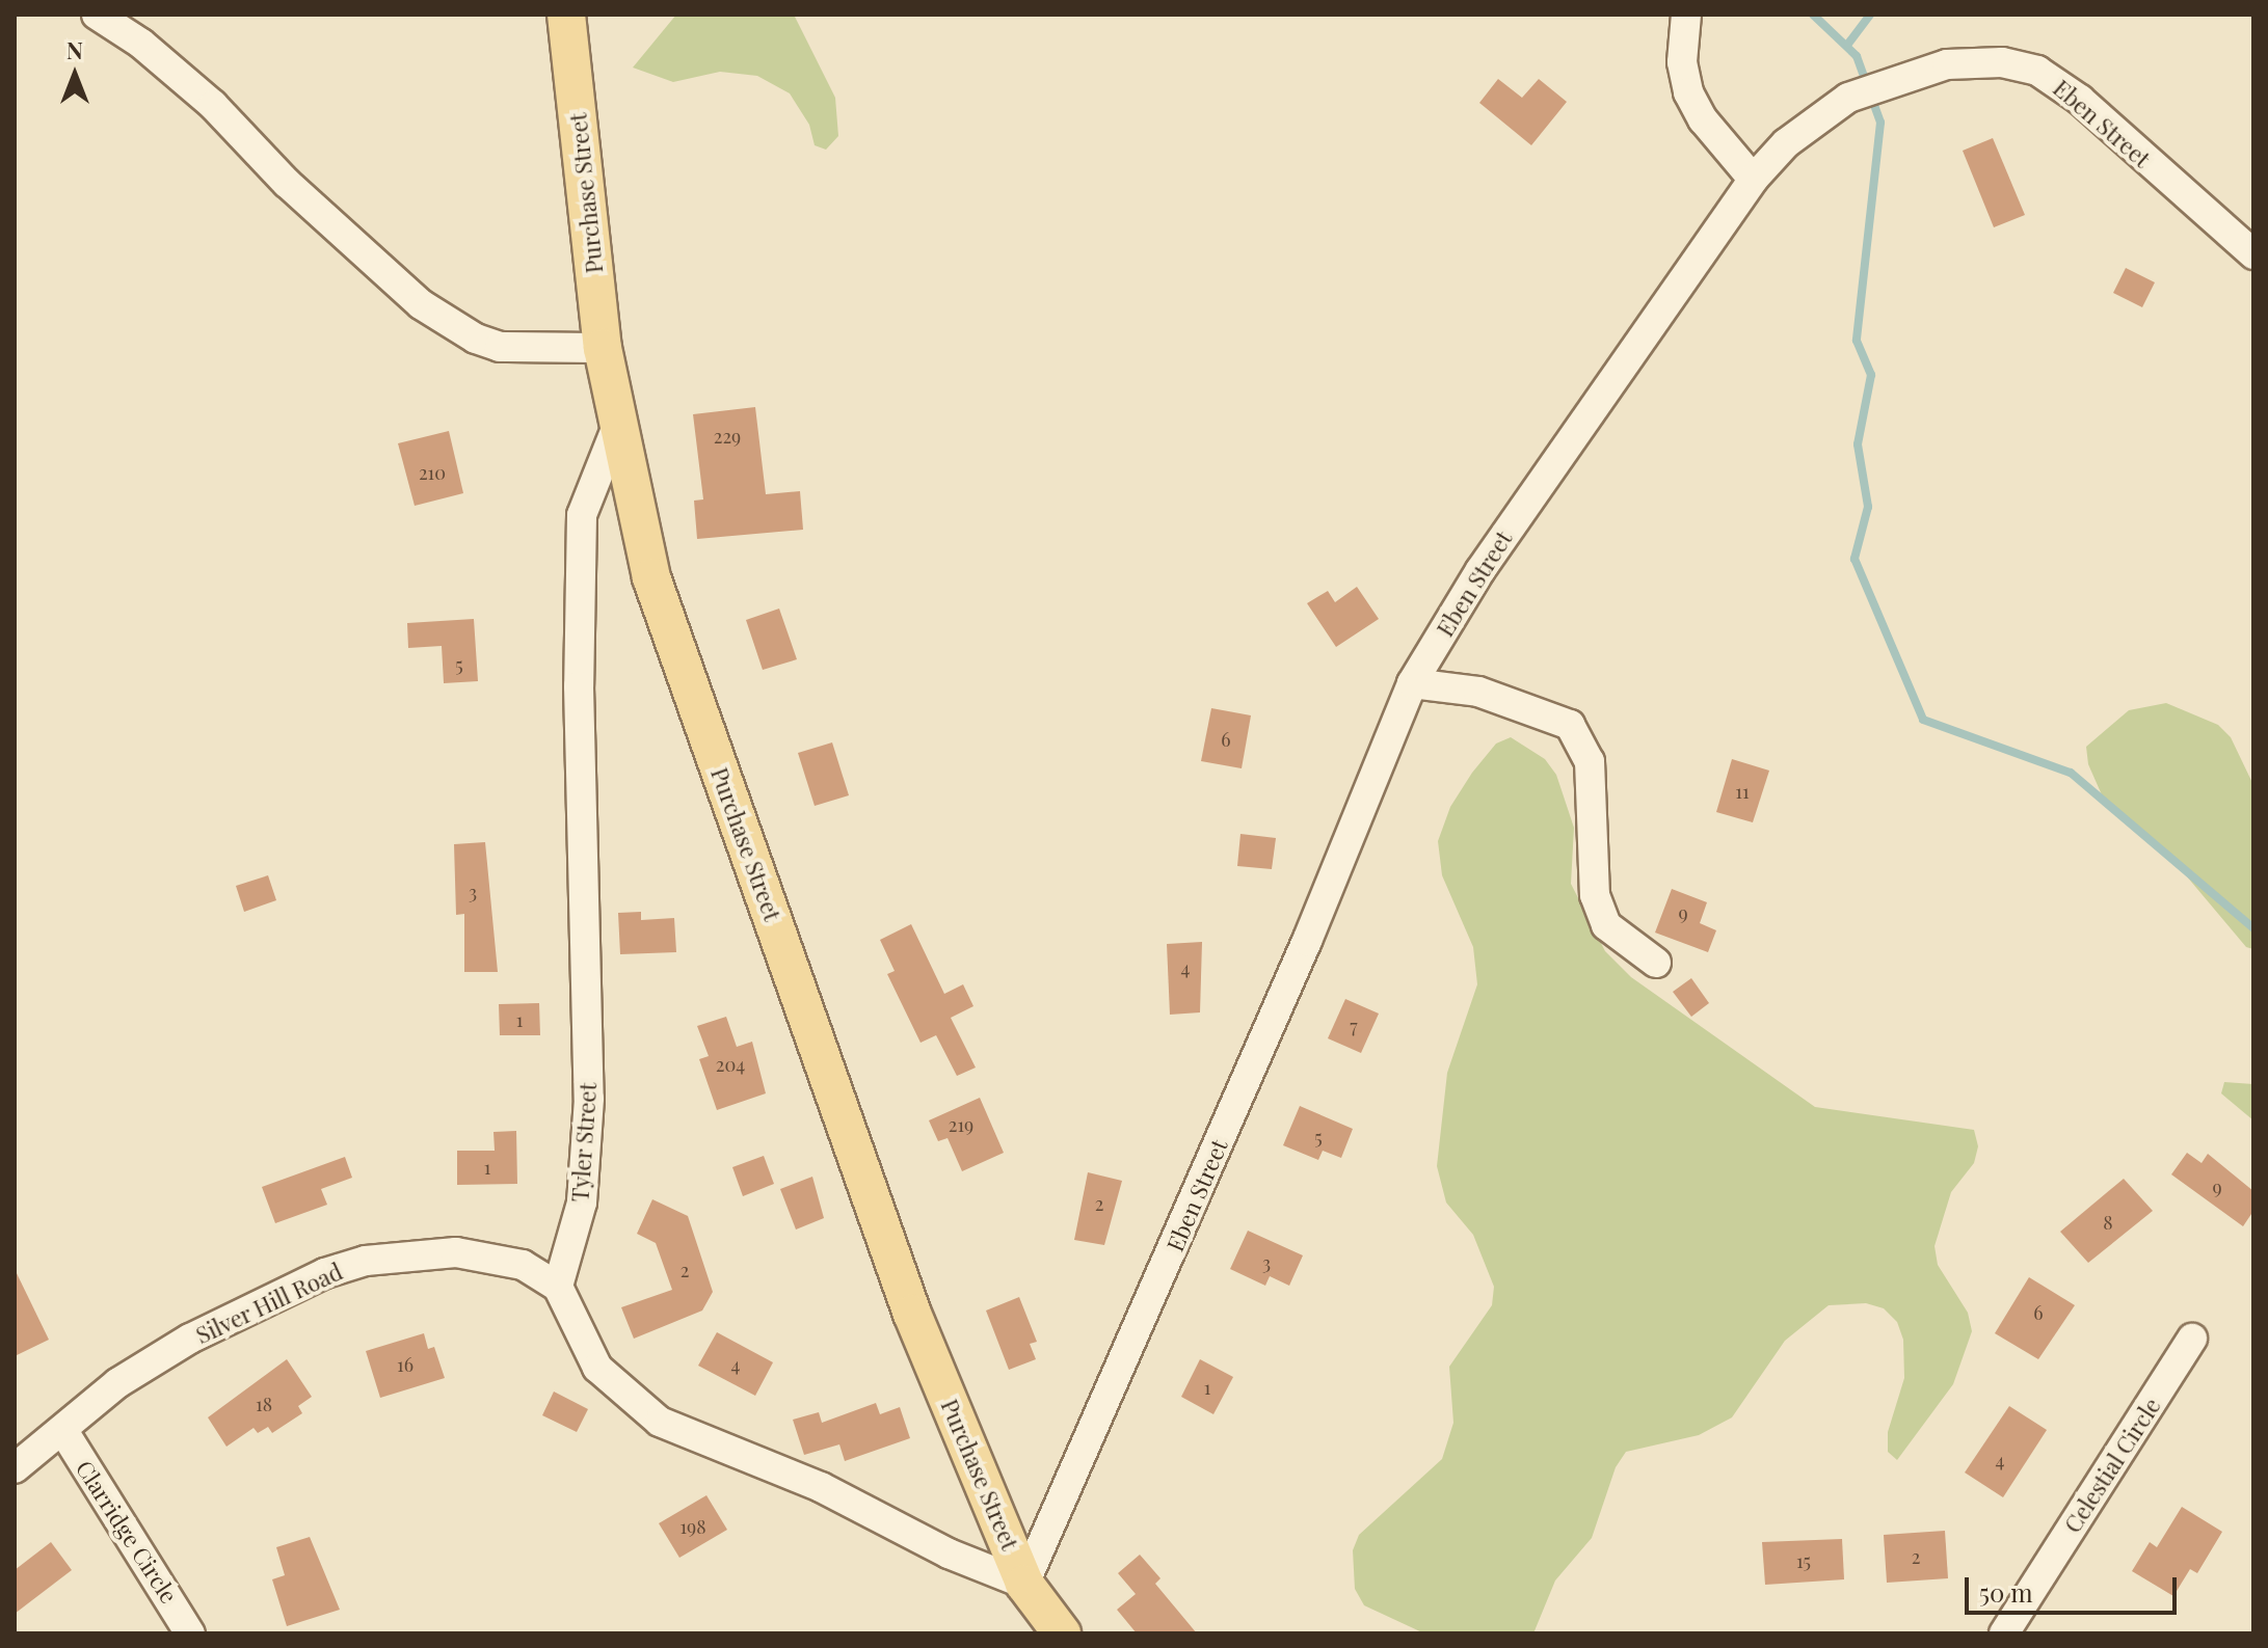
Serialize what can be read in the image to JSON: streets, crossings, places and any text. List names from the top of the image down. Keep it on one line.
{"streets":{"main road":["Purchase Street"],"street":["Eben Street","Tyler Street","Silver Hill Road","Celestial Circle","Clarridge Circle"]},"crossings":[["Eben Street","Purchase Street"],["Purchase Street","Tyler Street"],["Tyler Street","Silver Hill Road"],["Silver Hill Road","Clarridge Circle"]],"house_numbers":["229","210","5","6","11","3","9","4","1","7","204","219","5","1","9","2","8","3","2","6","16","4","1","18","4","198","2","15"],"scale_bar":"50 m","north":"top"}
